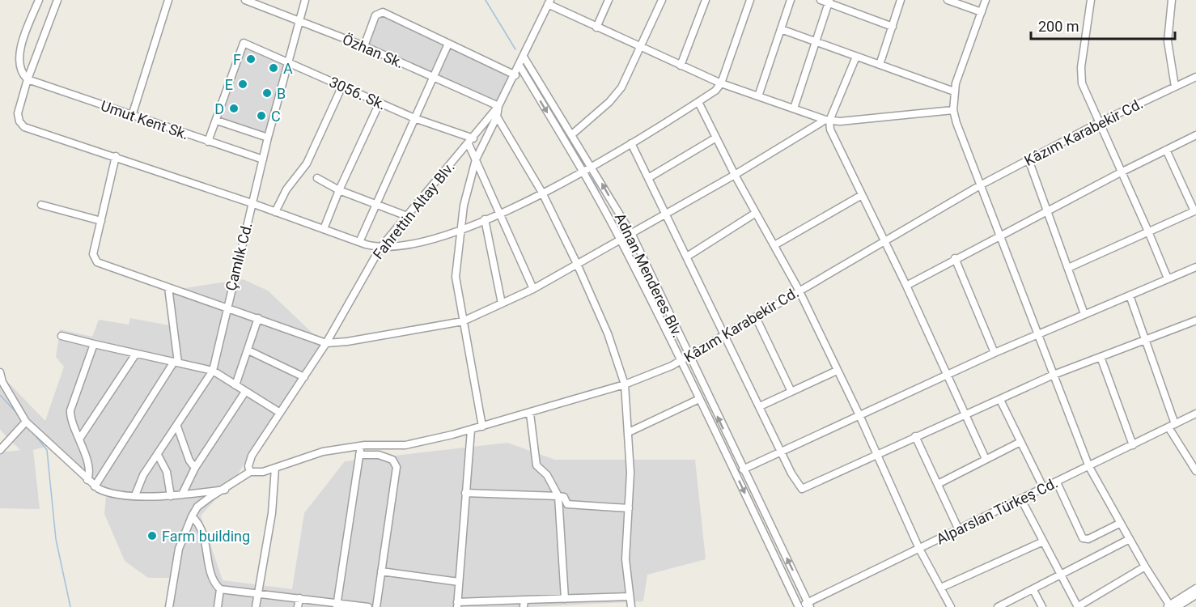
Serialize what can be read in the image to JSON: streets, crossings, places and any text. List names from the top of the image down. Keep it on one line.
{"streets":{"street":["Özhan Sk.","3056. Sk.","Umut Kent Sk.","Kâzım Karabekir Cd.","Fahrettin Altay Blv.","Çamlık Cd.","Adnan Menderes Blv.","Alparslan Türkeş Cd."]},"crossings":[["Özhan Sk.","Fahrettin Altay Blv."],["Özhan Sk.","Çamlık Cd."],["3056. Sk.","Fahrettin Altay Blv."],["3056. Sk.","Çamlık Cd."],["Umut Kent Sk.","Çamlık Cd."],["Kâzım Karabekir Cd.","Fahrettin Altay Blv."],["Kâzım Karabekir Cd.","Adnan Menderes Blv."],["Fahrettin Altay Blv.","Adnan Menderes Blv."],["Adnan Menderes Blv.","Alparslan Türkeş Cd."]],"places":["F","A","E","B","D","C","Farm building"],"scale_bar":"200 m"}
